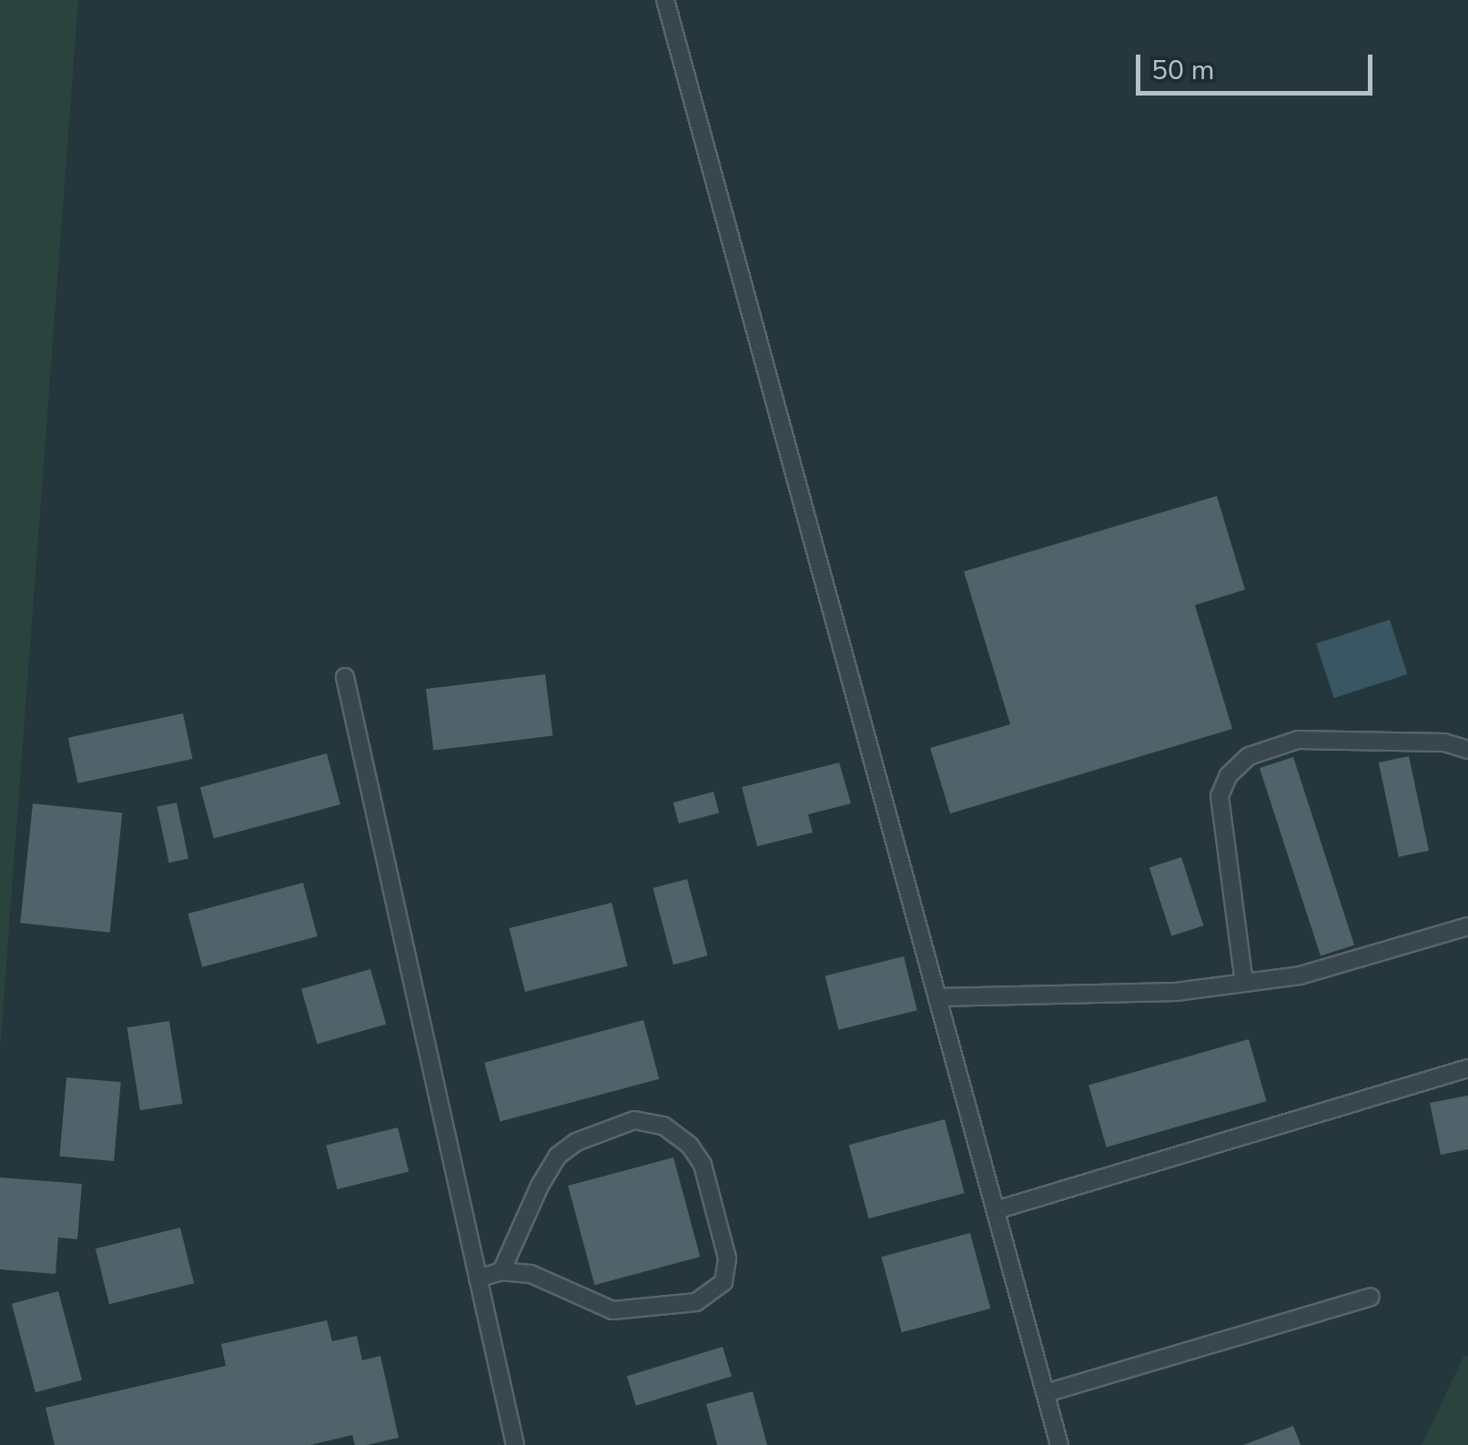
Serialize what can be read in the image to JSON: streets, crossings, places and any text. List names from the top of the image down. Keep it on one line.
{"scale_bar":"50 m"}
